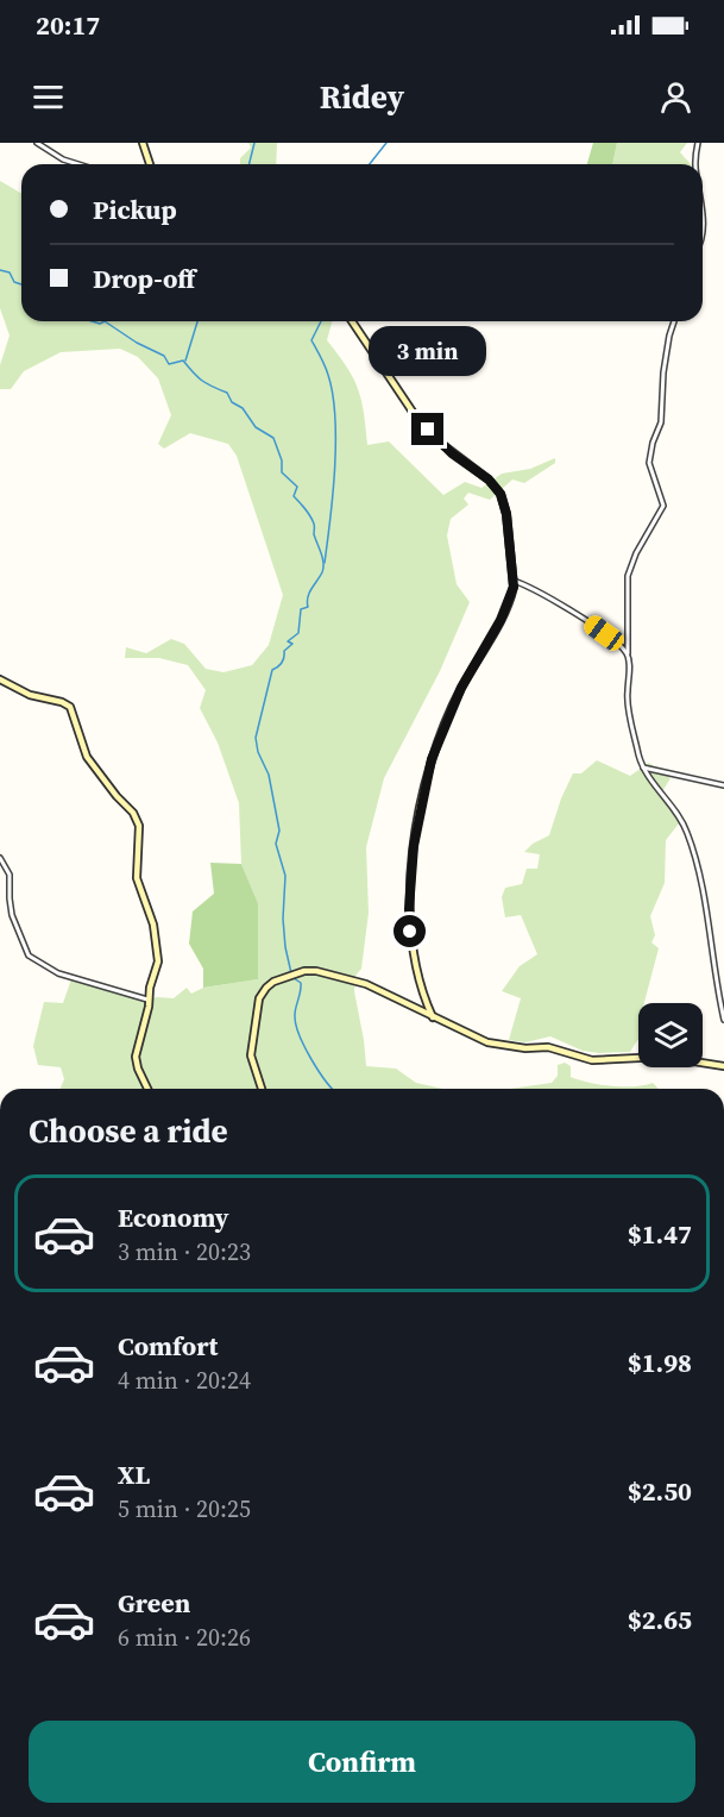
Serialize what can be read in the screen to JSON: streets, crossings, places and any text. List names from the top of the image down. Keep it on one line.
{"page":{"status":"20:17","header":"Ridey","banner":["Pickup","Drop-off"],"bubble":"3 min","heading":"Choose a ride","list":[{"name":"Economy","note":"3 min · 20:23","value":"$1.47"},{"name":"Comfort","note":"4 min · 20:24","value":"$1.98"},{"name":"XL","note":"5 min · 20:25","value":"$2.50"},{"name":"Green","note":"6 min · 20:26","value":"$2.65"}],"buttons":"Confirm"}}
